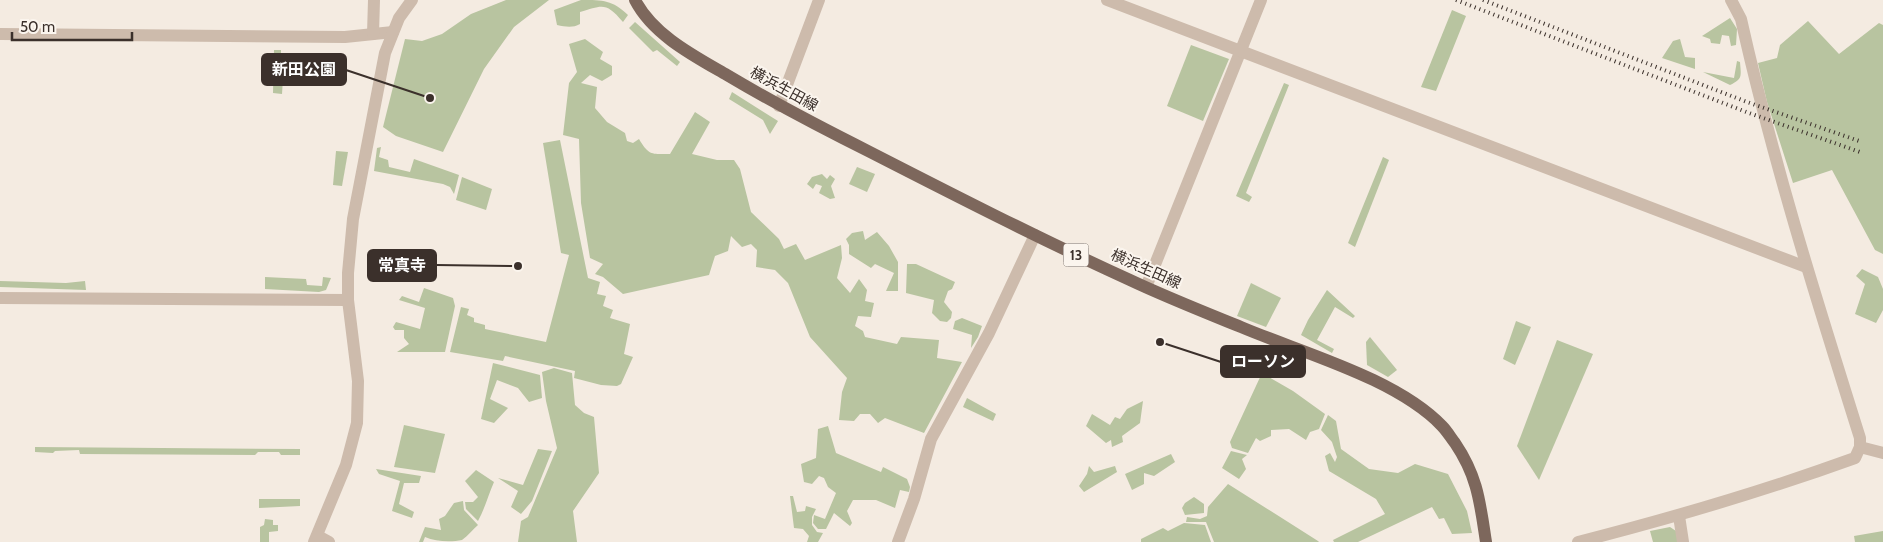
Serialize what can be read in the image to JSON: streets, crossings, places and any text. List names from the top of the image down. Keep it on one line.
{"streets":{"main road":["横浜生田線","13"]},"places":["新田公園","常真寺","ローソン"],"scale_bar":"50 m"}
